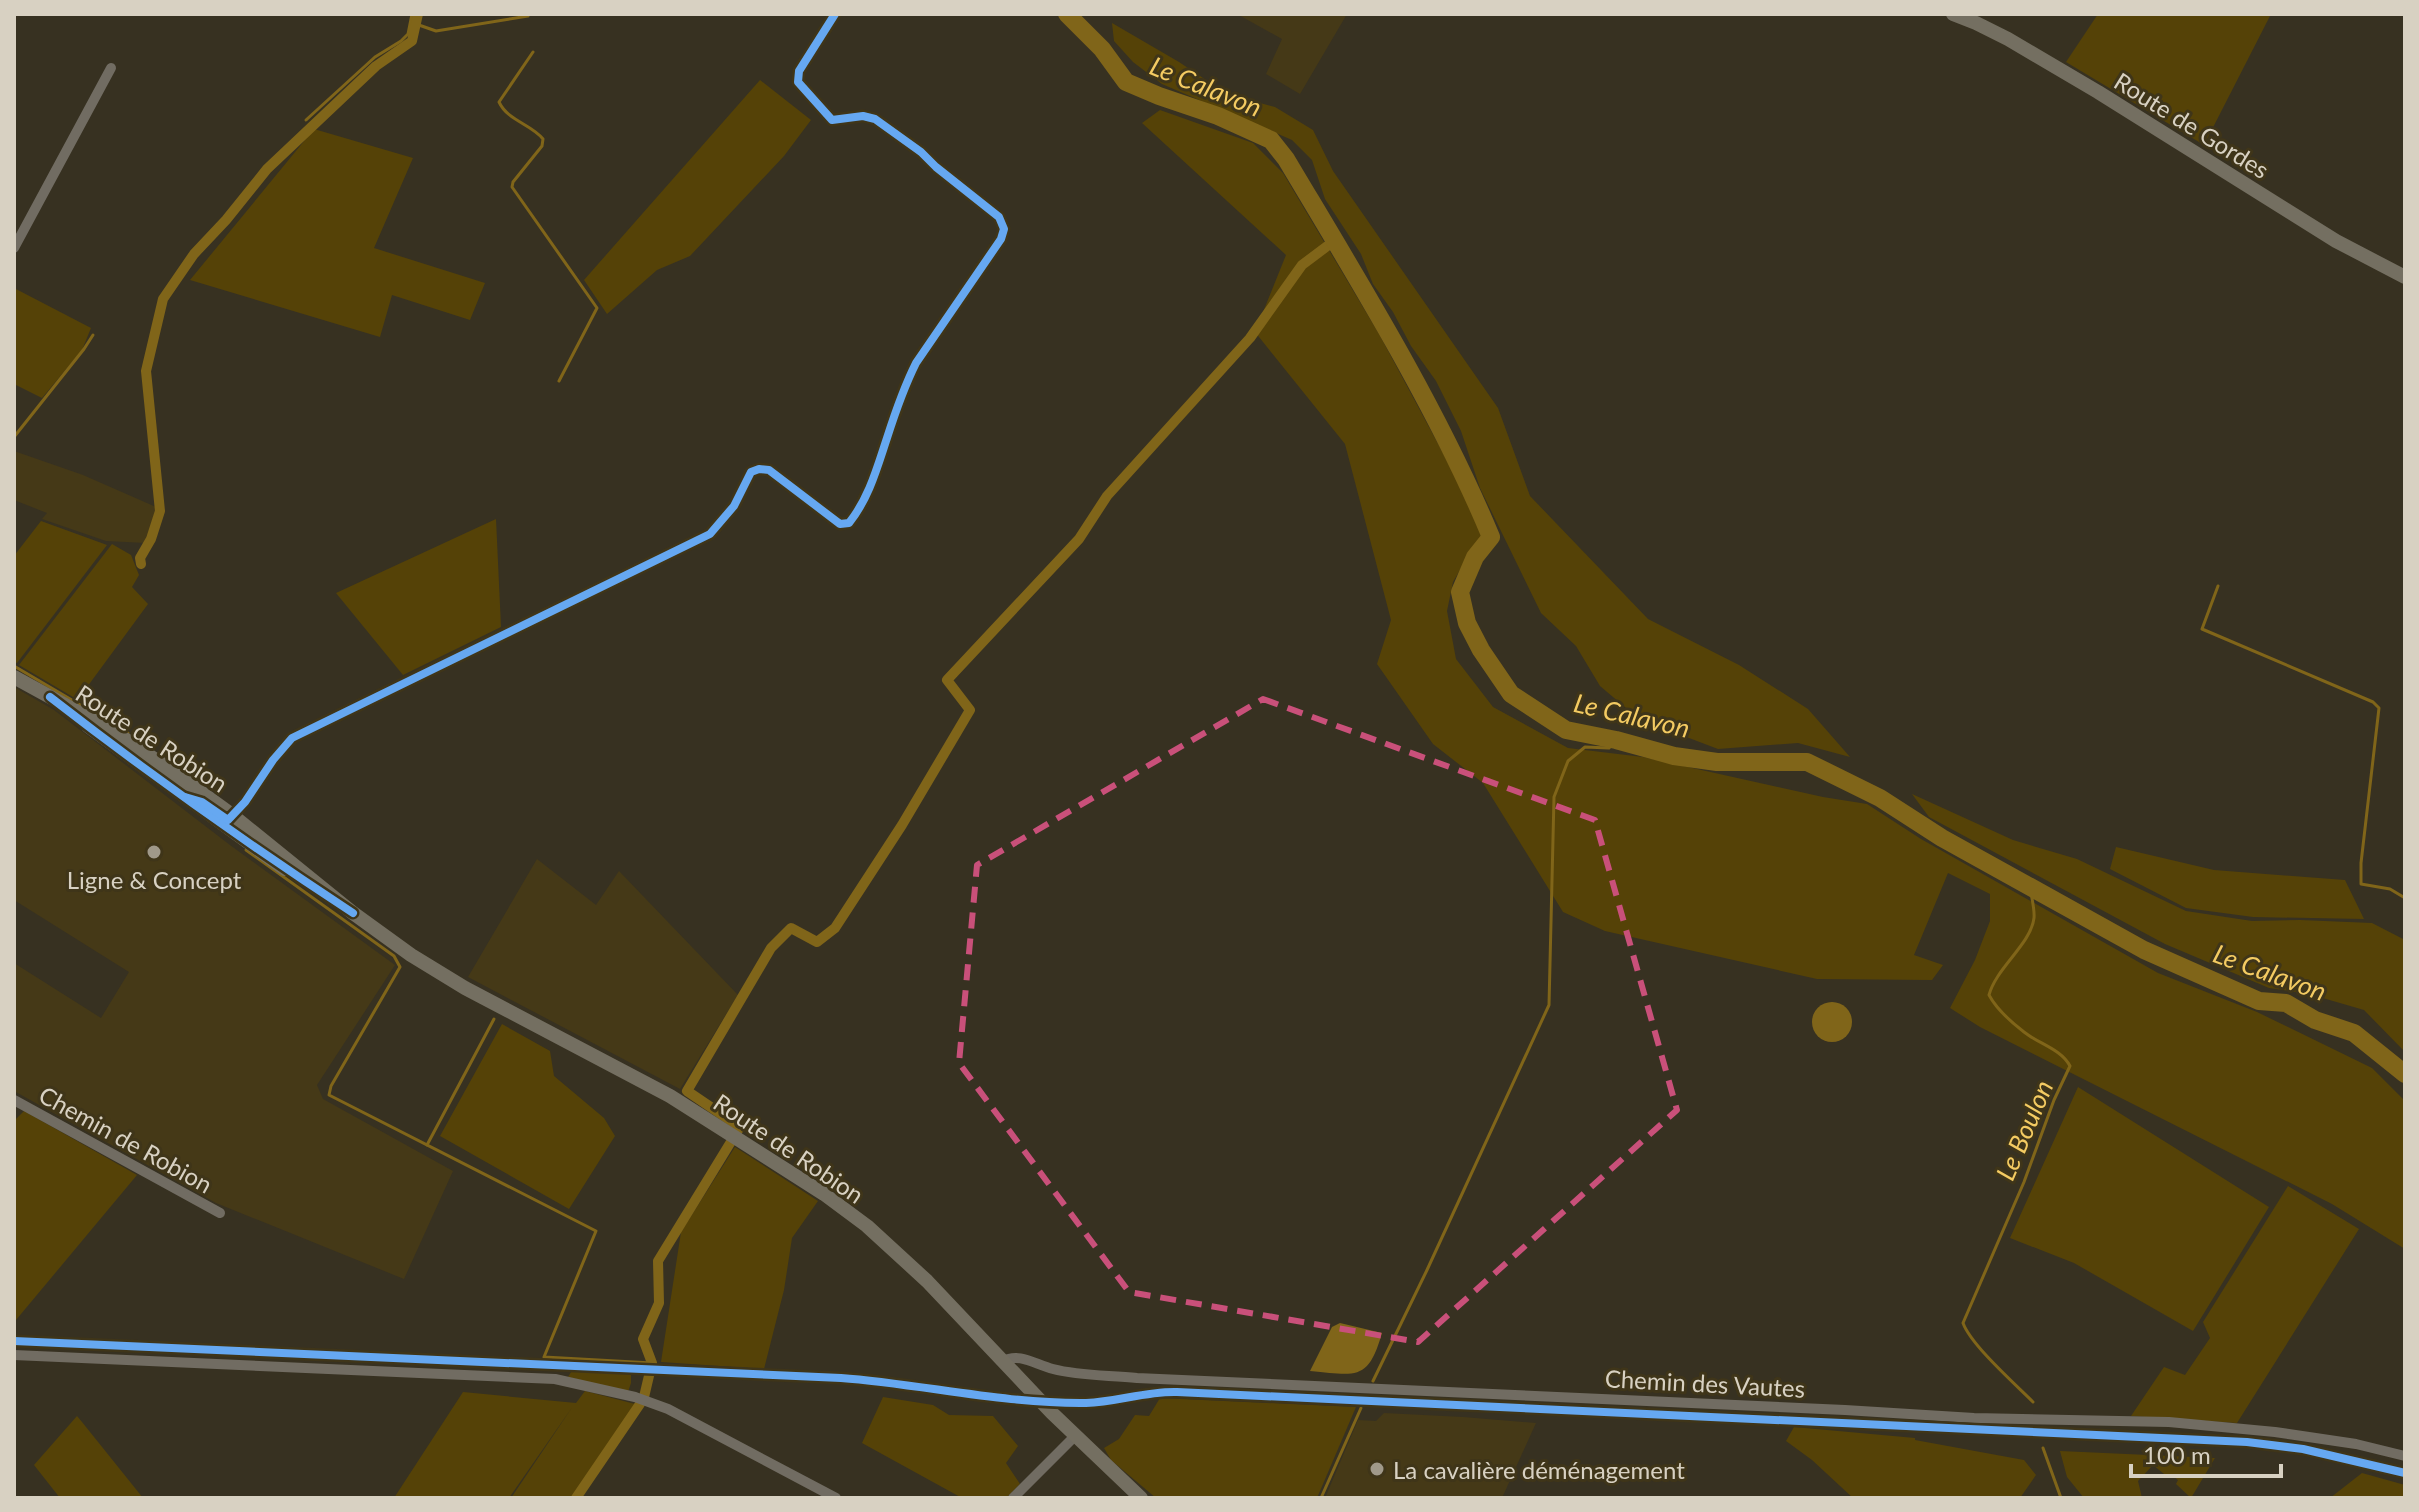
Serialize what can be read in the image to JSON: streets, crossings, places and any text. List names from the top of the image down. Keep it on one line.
{"streets":{"main road":["Route de Gordes","Route de Robion"],"street":["Chemin de Robion","Chemin des Vautes"]},"crossings":[["Route de Robion","Chemin des Vautes"]],"water":["Le Calavon","Le Boulon"],"places":["Ligne & Concept","La cavalière déménagement"],"scale_bar":"100 m"}
